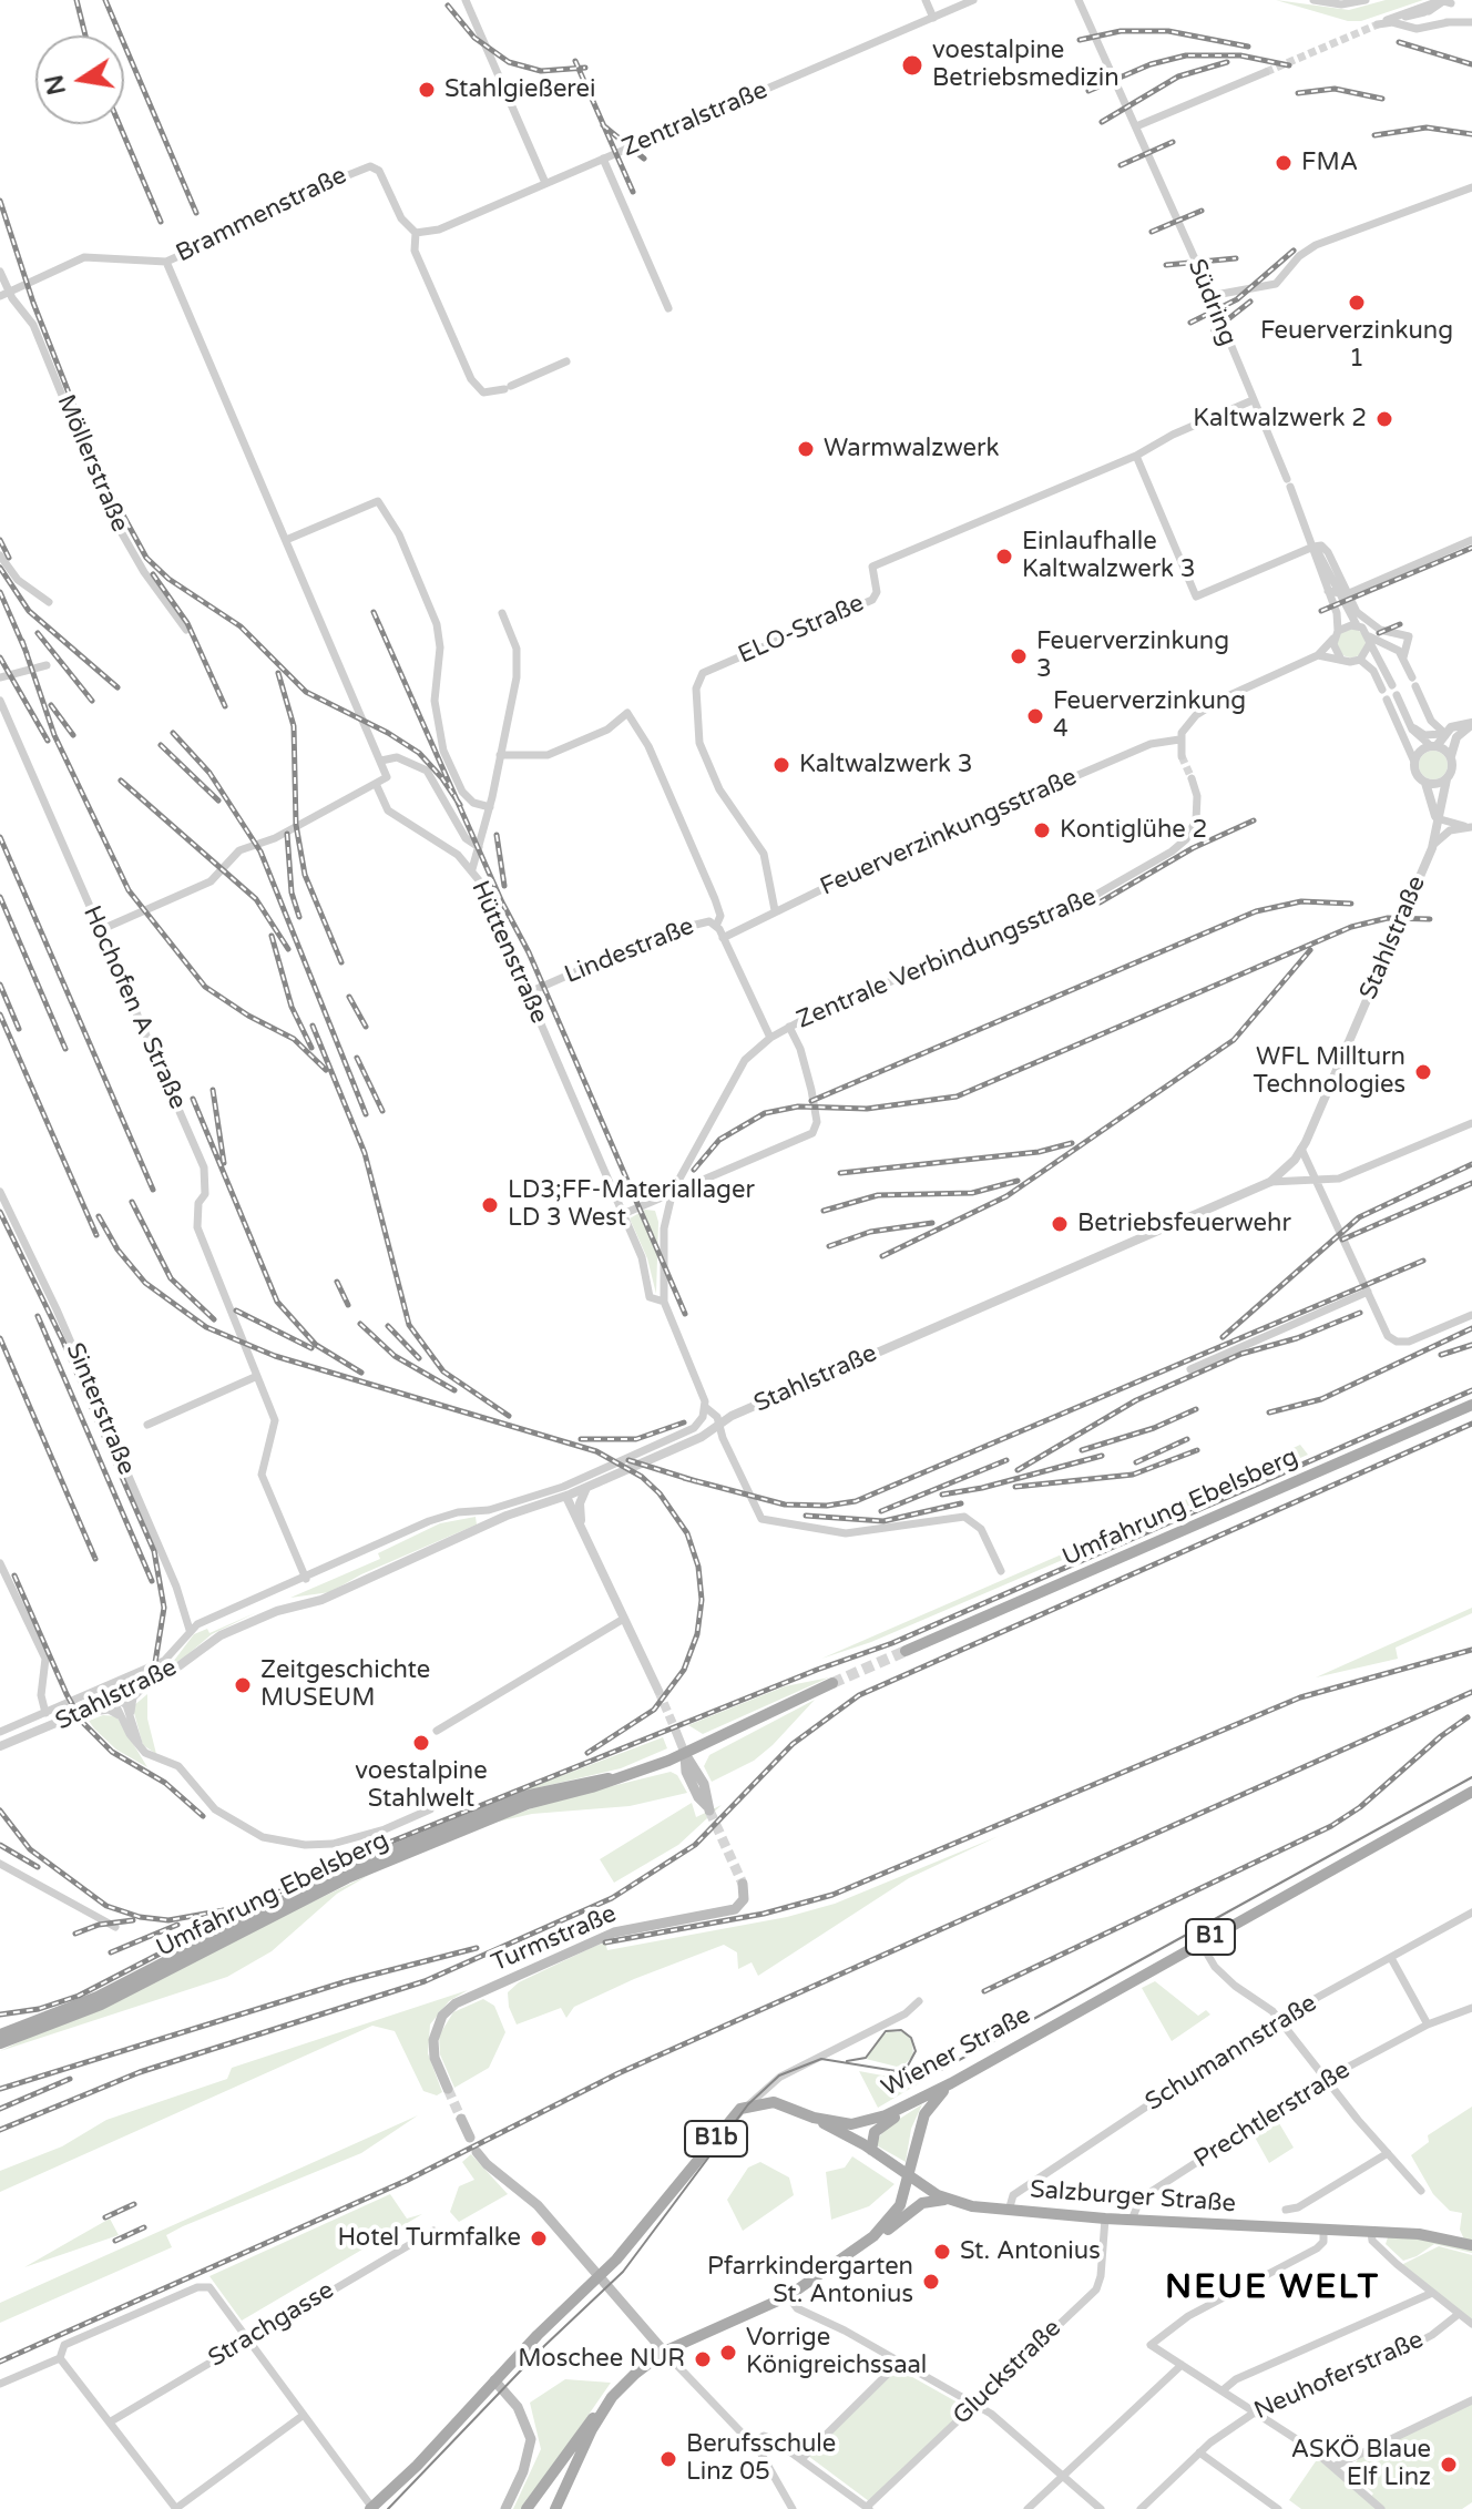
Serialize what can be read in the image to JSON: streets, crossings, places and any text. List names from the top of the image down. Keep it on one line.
{"streets":{"main road":["Umfahrung Ebelsberg","B1","Turmstraße","Wiener Straße","B1b","Salzburger Straße"],"street":["Zentralstraße","Brammenstraße","Südring","Möllerstraße","ELO-Straße","Feuerverzinkungsstraße","Stahlstraße","Lindestraße","Hüttenstraße","Zentrale Verbindungsstraße","Hochofen A Straße","Sinterstraße","Schumannstraße","Prechtlerstraße","Strachgasse","Gluckstraße","Neuhoferstraße"]},"crossings":[["Zentralstraße","Brammenstraße"],["Brammenstraße","Möllerstraße"],["Südring","ELO-Straße"],["ELO-Straße","Feuerverzinkungsstraße"],["Feuerverzinkungsstraße","Lindestraße"],["Lindestraße","Hüttenstraße"],["Lindestraße","Zentrale Verbindungsstraße"],["Hüttenstraße","Zentrale Verbindungsstraße"],["B1","Wiener Straße"],["B1","Salzburger Straße"],["Wiener Straße","B1b"],["Wiener Straße","Salzburger Straße"],["Schumannstraße","Salzburger Straße"],["Prechtlerstraße","Salzburger Straße"],["Salzburger Straße","Gluckstraße"]],"districts":["NEUE WELT"],"places":["voestalpine Betriebsmedizin","Stahlgießerei","FMA","Feuerverzinkung 1","Kaltwalzwerk 2","Warmwalzwerk","Einlaufhalle Kaltwalzwerk 3","Feuerverzinkung 3","Feuerverzinkung 4","Kaltwalzwerk 3","Kontiglühe 2","WFL Millturn Technologies","LD3;FF-Materiallager LD 3 West","Betriebsfeuerwehr","Zeitgeschichte MUSEUM","voestalpine Stahlwelt","Hotel Turmfalke","St. Antonius","Pfarrkindergarten St. Antonius","Vorrige Königreichssaal","Moschee NUR","Berufsschule Linz 05","ASKÖ Blaue Elf Linz"],"north":"left"}
